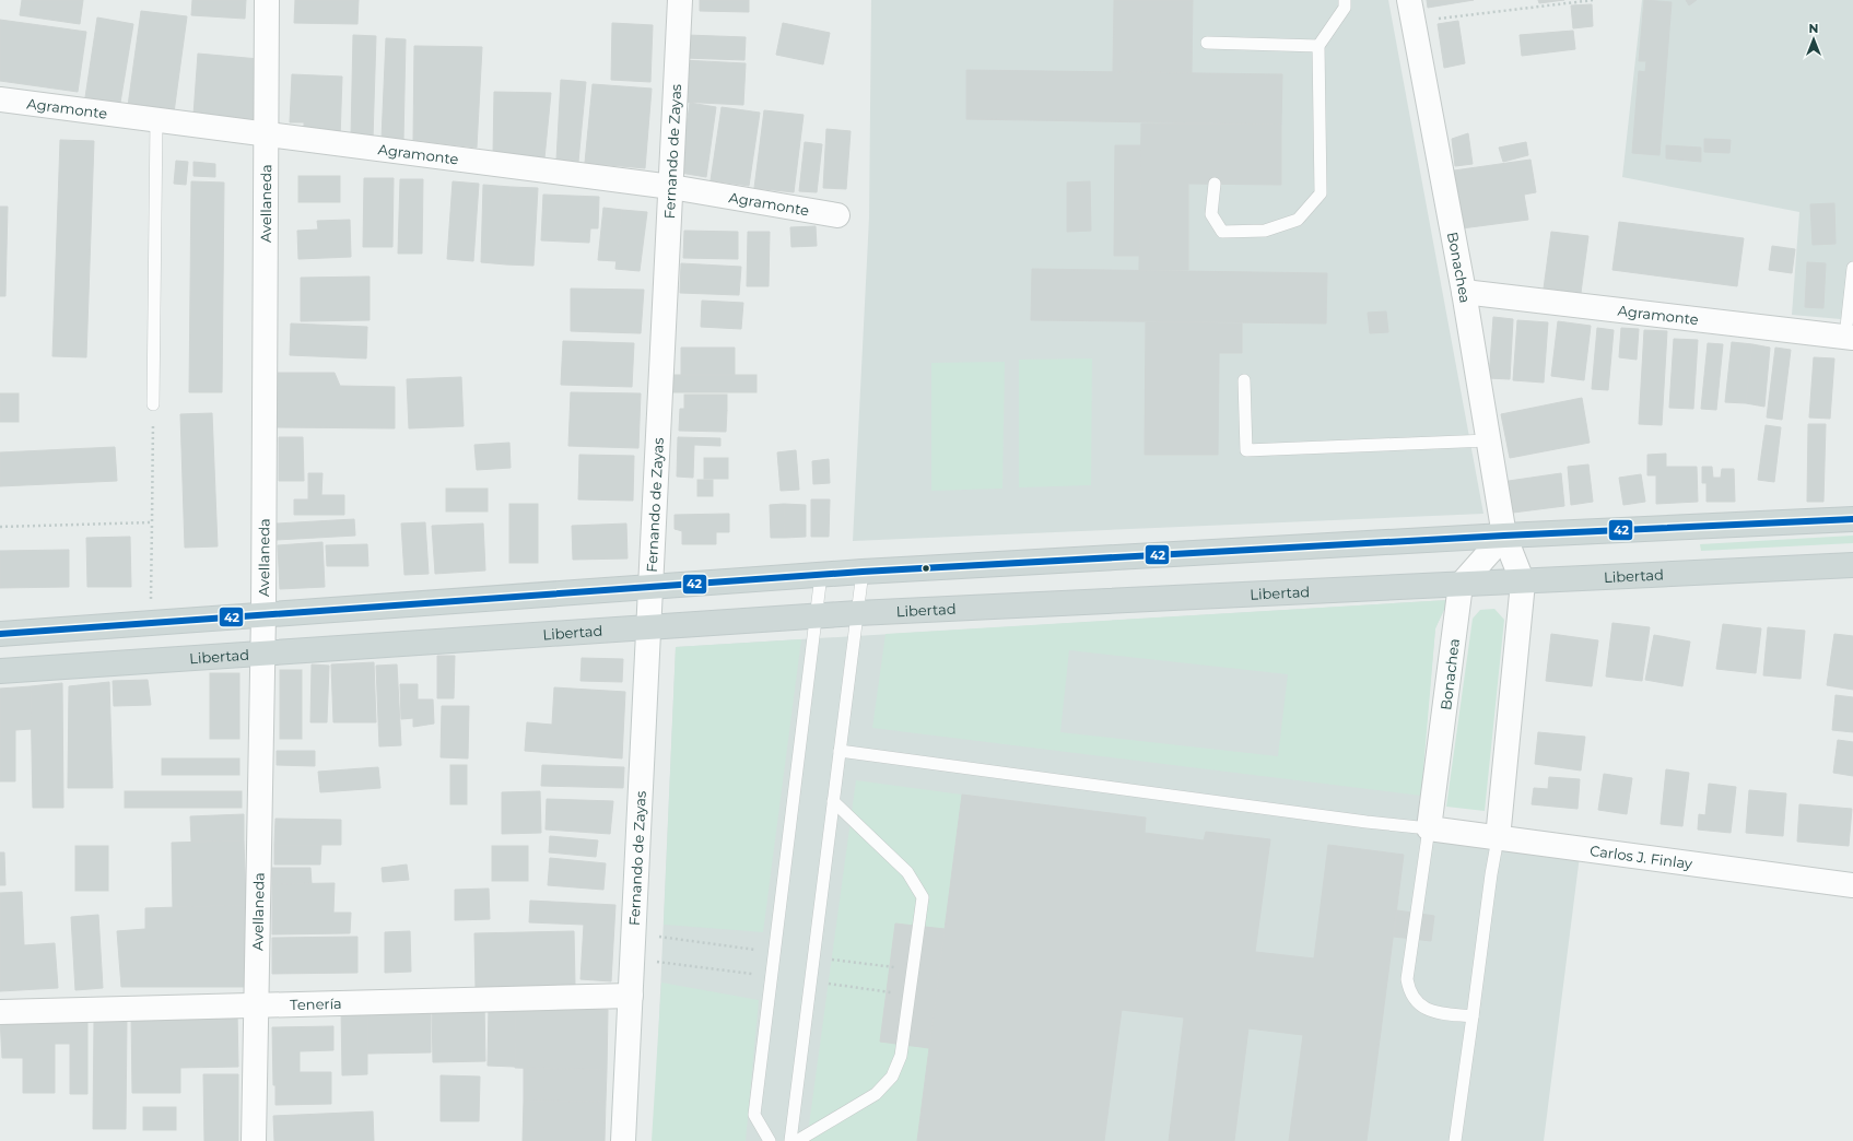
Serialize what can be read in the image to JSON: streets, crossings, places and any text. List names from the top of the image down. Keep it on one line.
{"streets":{"main road":["Libertad"],"street":["Agramonte","Fernando de Zayas","Avellaneda","Bonachea","Carlos J. Finlay","Tenería"]},"crossings":[["Agramonte","Fernando de Zayas"],["Agramonte","Avellaneda"],["Agramonte","Bonachea"],["Fernando de Zayas","Libertad"],["Fernando de Zayas","Tenería"],["Avellaneda","Libertad"],["Avellaneda","Tenería"],["Bonachea","Libertad"],["Bonachea","Carlos J. Finlay"]],"lines":["transit line 42"],"north":"top"}
